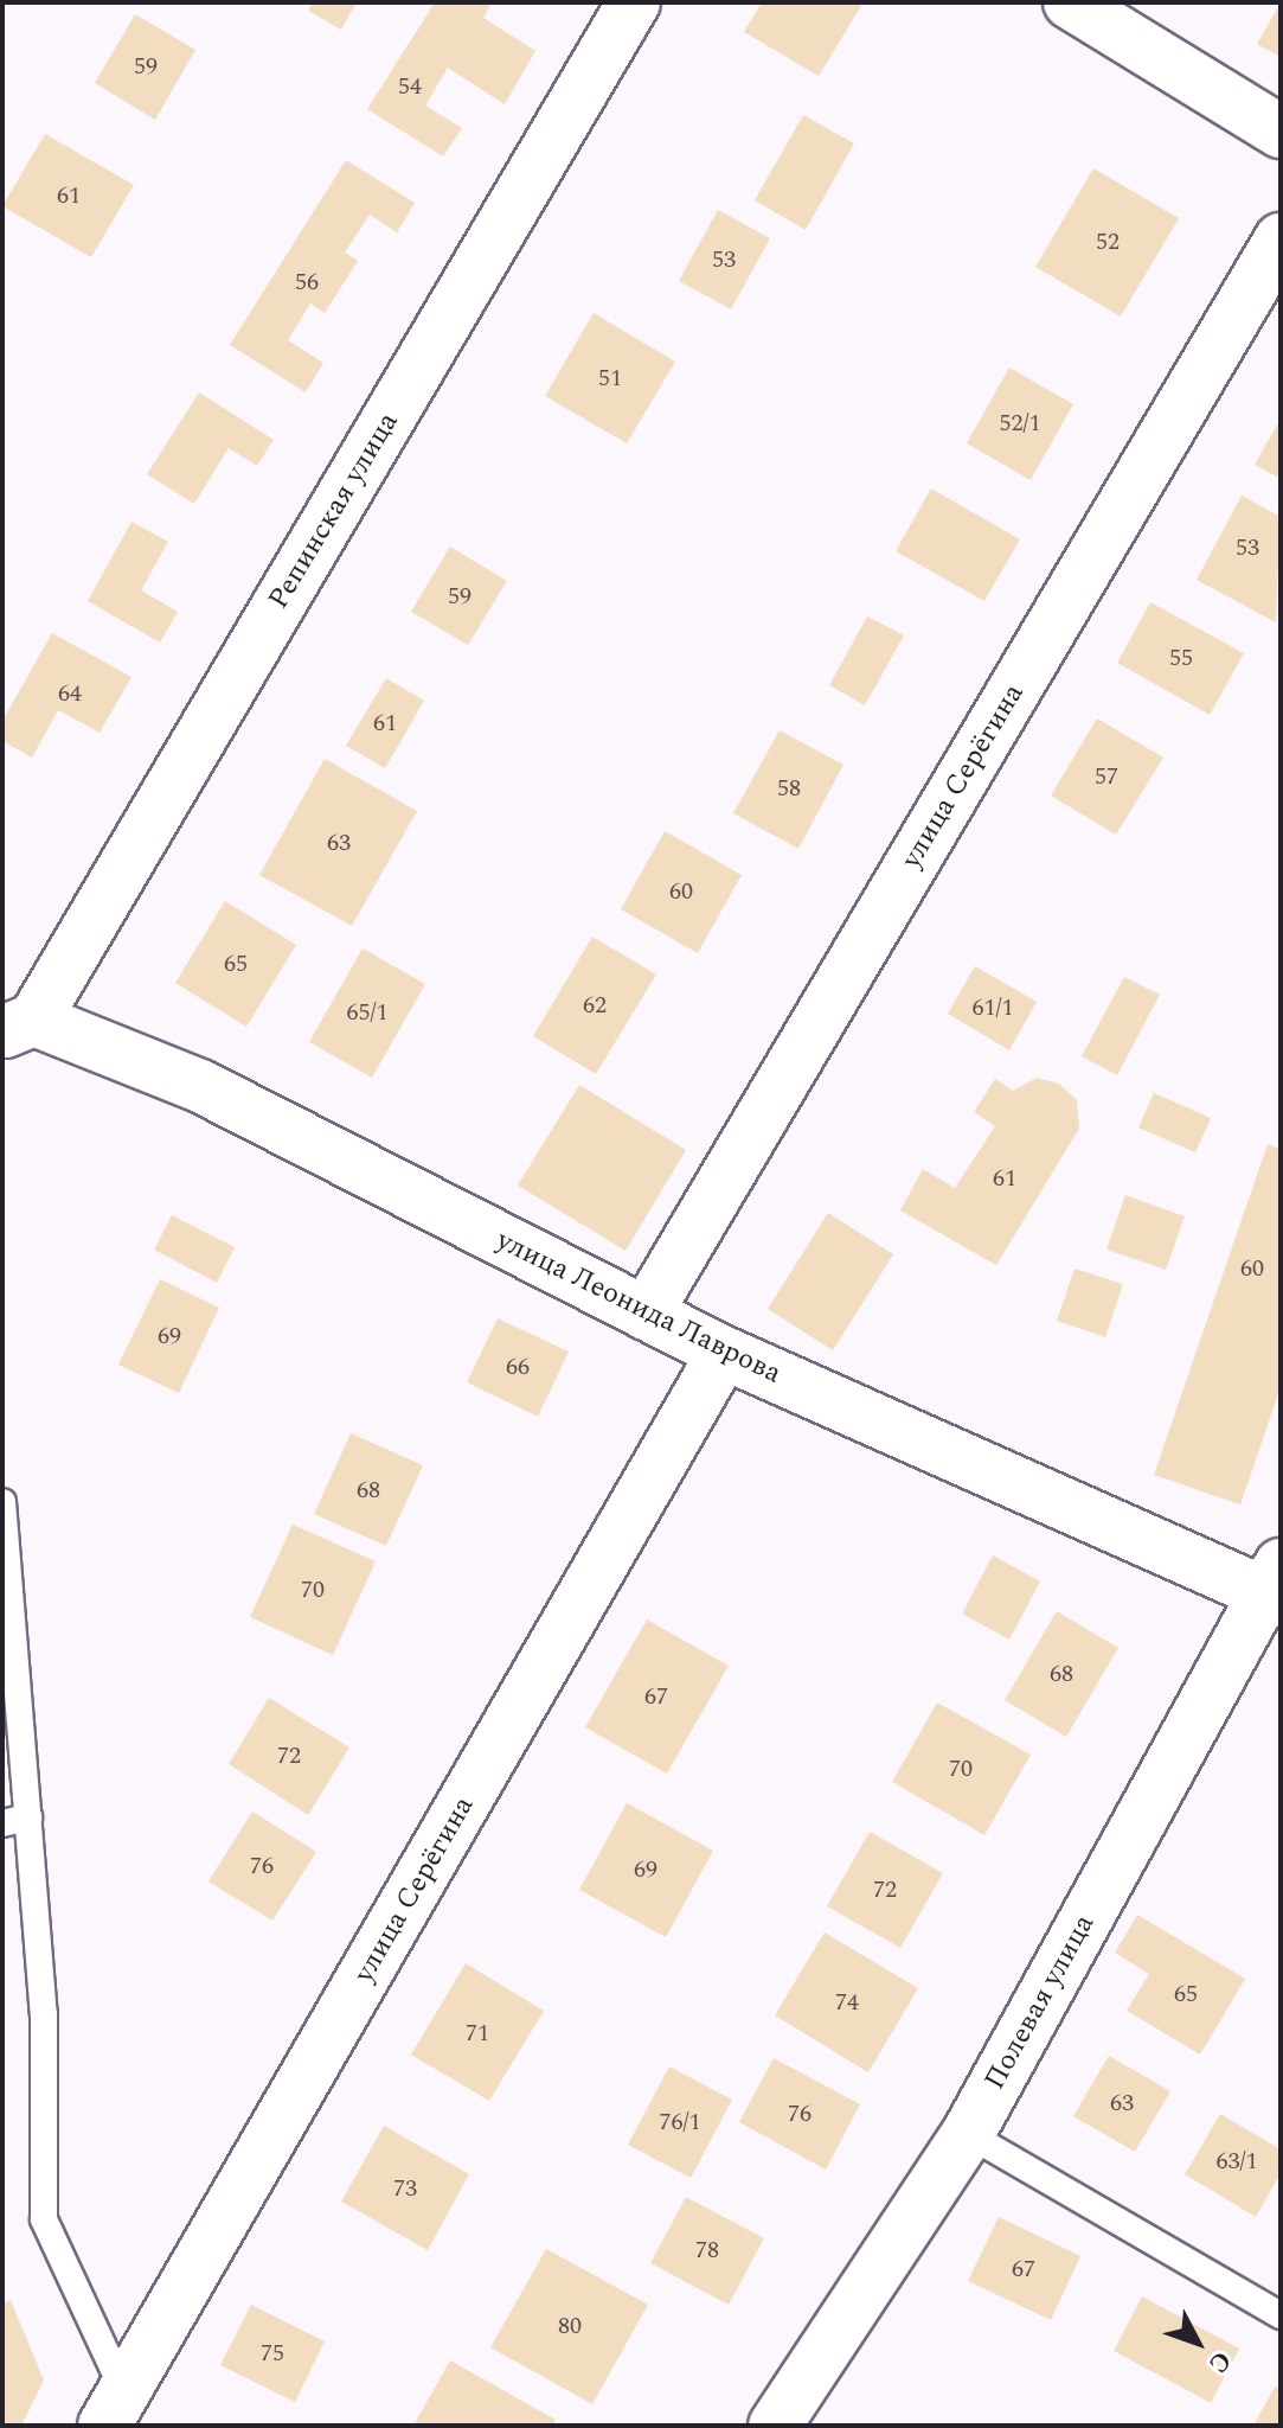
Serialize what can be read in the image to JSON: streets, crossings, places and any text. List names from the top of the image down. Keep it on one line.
{"streets":{"street":["Репинская улица","улица Серёгина","улица Леонида Лаврова","Полевая улица"]},"crossings":[["Репинская улица","улица Леонида Лаврова"],["улица Серёгина","улица Леонида Лаврова"],["улица Леонида Лаврова","Полевая улица"]],"house_numbers":["59","54","61","52","53","56","51","52/1","53","59","55","64","61","57","58","63","60","65","62","61/1","65/1","61","60","69","66","68","70","68","67","72","70","76","69","72","65","74","71","63","76","76/1","63/1","73","78","67","80","75"],"north":"bottom right"}
